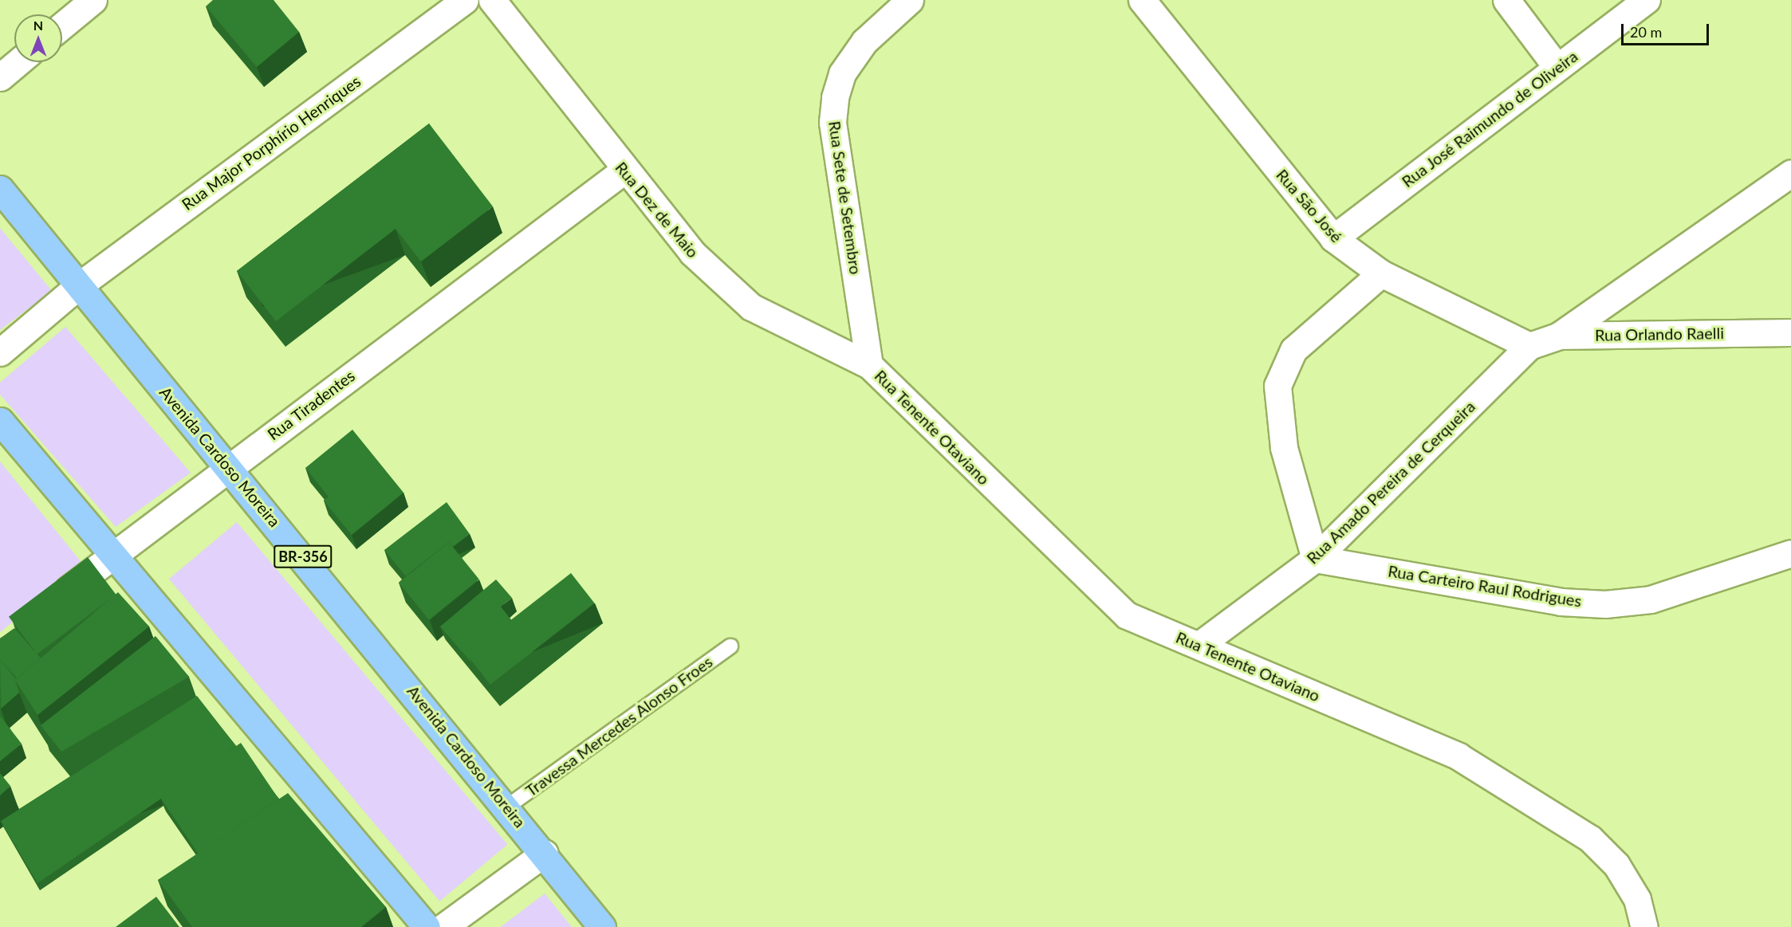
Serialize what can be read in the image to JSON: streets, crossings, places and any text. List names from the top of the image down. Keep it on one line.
{"streets":{"highway":["Avenida Cardoso Moreira","BR-356"],"street":["Rua José Raimundo de Oliveira","Rua Major Porphírio Henriques","Rua Sete de Setembro","Rua São José","Rua Dez de Maio","Rua Orlando Raelli","Rua Tiradentes","Rua Tenente Otaviano","Rua Amado Pereira de Cerqueira","Rua Carteiro Raul Rodrigues"],"lane":["Travessa Mercedes Alonso Froes"]},"crossings":[["Rua José Raimundo de Oliveira","Rua São José"],["Rua Major Porphírio Henriques","Avenida Cardoso Moreira"],["Rua Sete de Setembro","Rua Dez de Maio"],["Rua Sete de Setembro","Rua Tenente Otaviano"],["Rua São José","Rua Orlando Raelli"],["Rua São José","Rua Amado Pereira de Cerqueira"],["Rua Dez de Maio","Rua Tiradentes"],["Rua Dez de Maio","Rua Tenente Otaviano"],["Rua Orlando Raelli","Rua Amado Pereira de Cerqueira"],["Rua Tiradentes","Avenida Cardoso Moreira"],["Rua Tenente Otaviano","Rua Amado Pereira de Cerqueira"],["Avenida Cardoso Moreira","Travessa Mercedes Alonso Froes"],["Rua Amado Pereira de Cerqueira","Rua Carteiro Raul Rodrigues"]],"scale_bar":"20 m","north":"top"}
